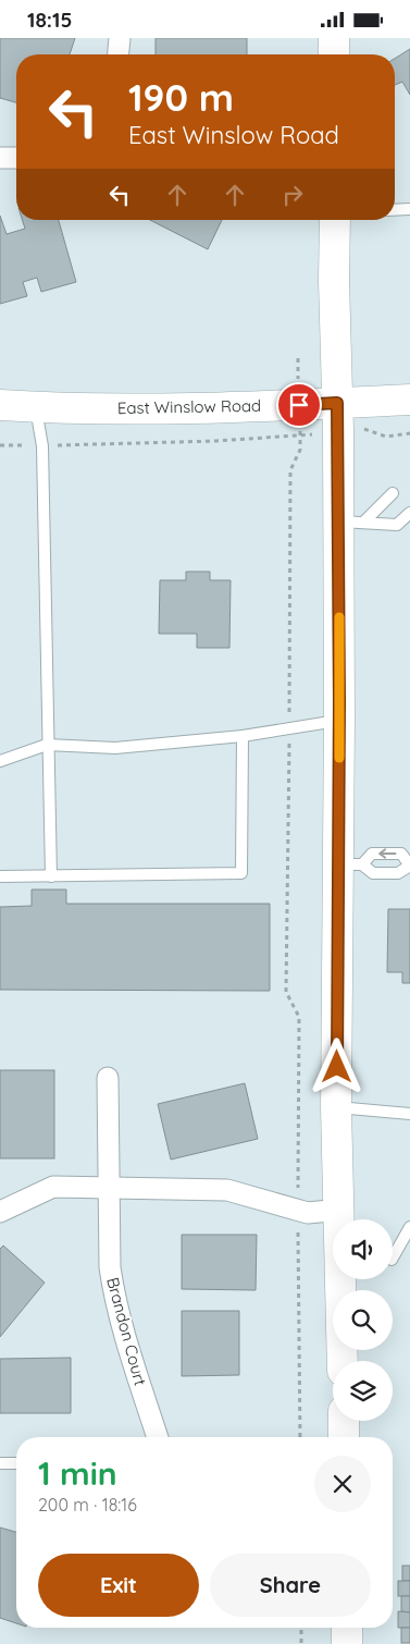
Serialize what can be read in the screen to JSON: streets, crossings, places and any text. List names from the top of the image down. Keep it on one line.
{"streets":{"street":["East Winslow Road","Brandon Court"]},"page":{"status":"18:15","turn":["190 m","East Winslow Road"],"heading":["1 min","200 m · 18:16"],"buttons":["Exit","Share"]}}
